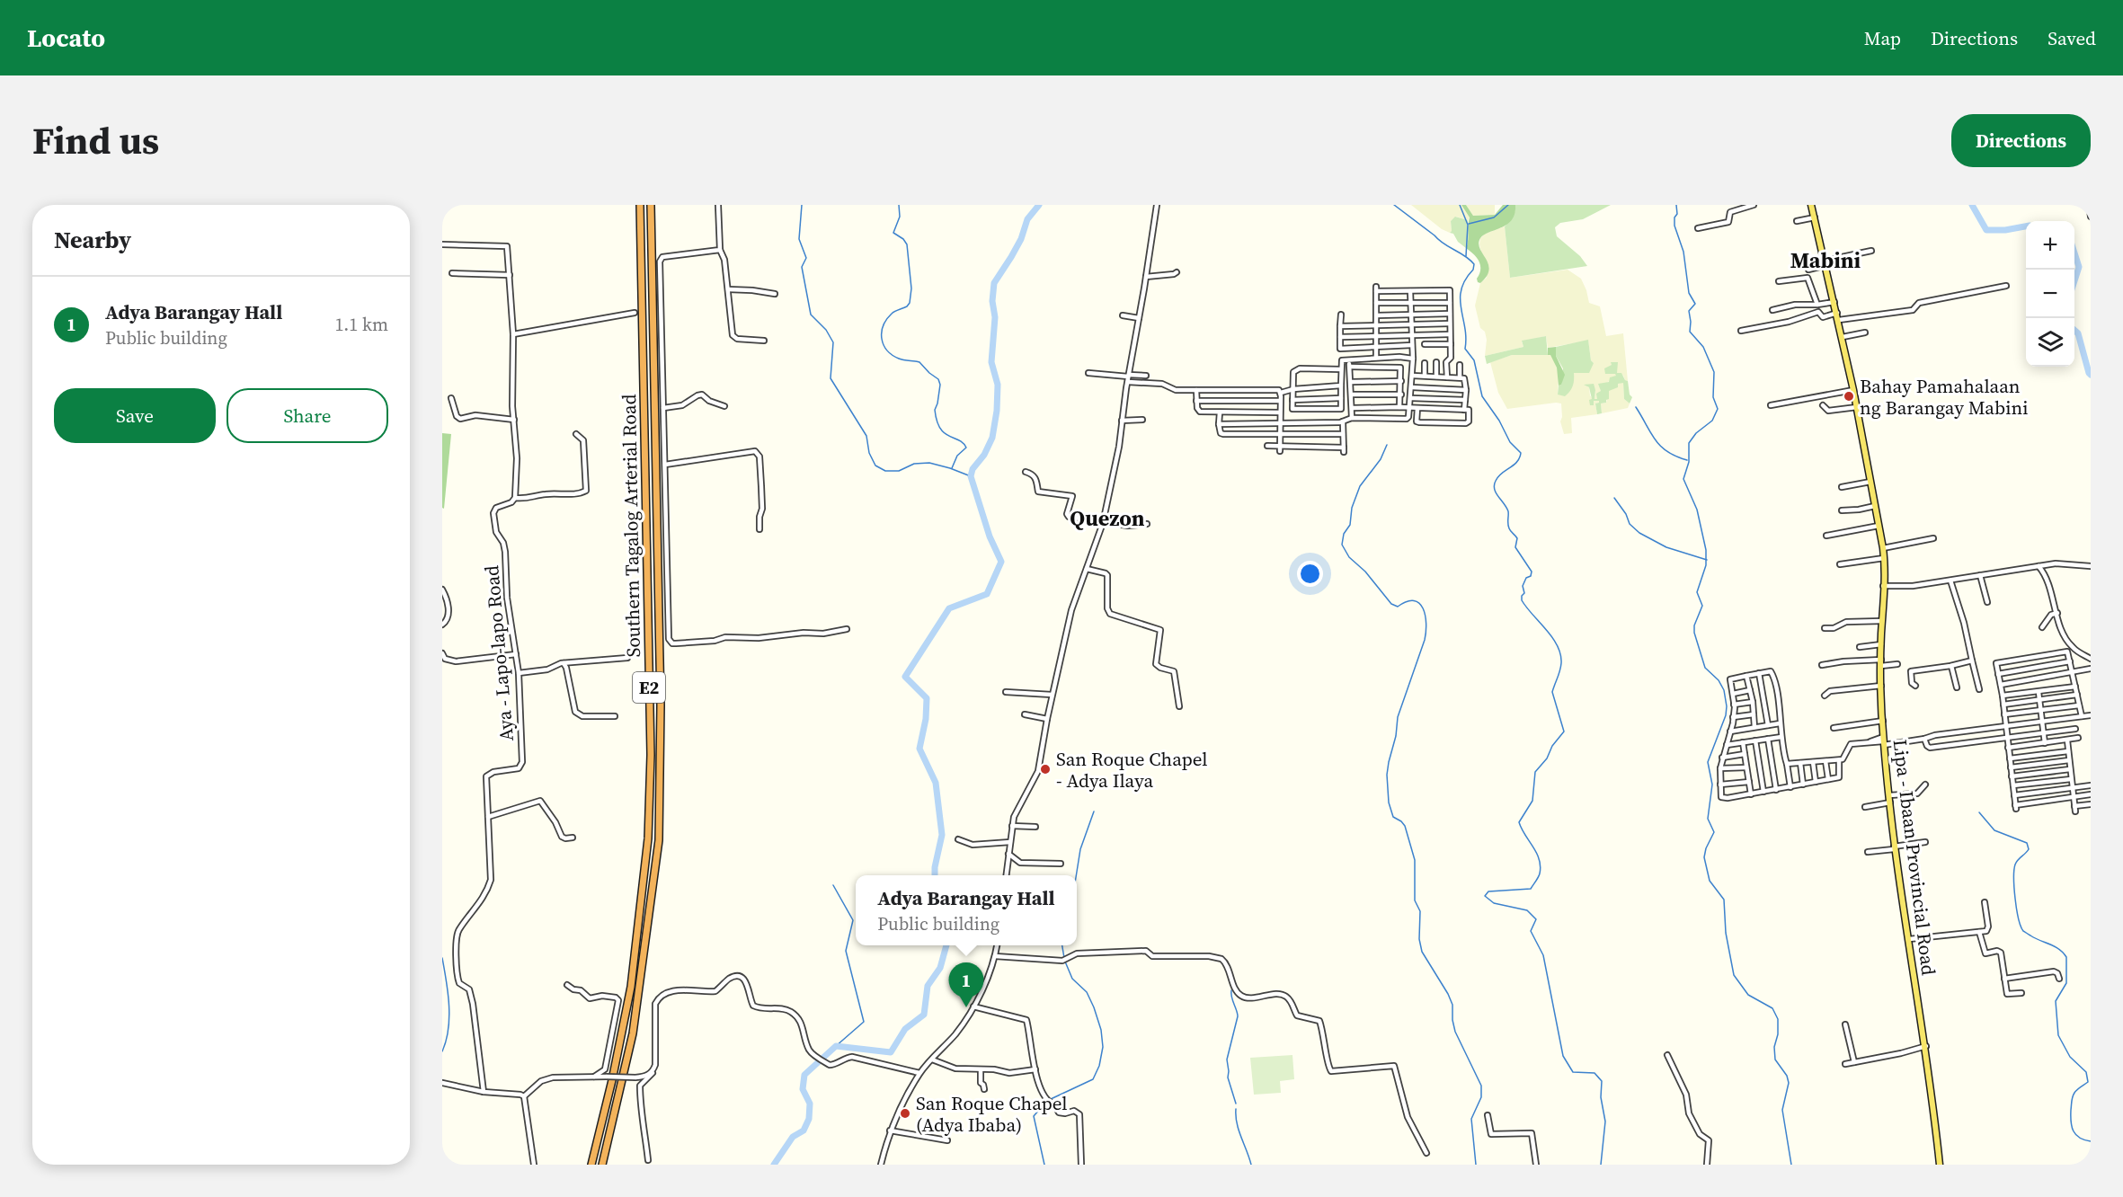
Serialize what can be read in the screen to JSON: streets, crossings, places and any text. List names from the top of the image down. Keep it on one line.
{"streets":{"highway":["Southern Tagalog Arterial Road","E2"],"main road":["Lipa - Ibaan Provincial Road"],"street":["Aya - Lapo-lapo Road"]},"districts":["Mabini","Quezon"],"places":["Bahay Pamahalaan ng Barangay Mabini","San Roque Chapel - Adya Ilaya","San Roque Chapel (Adya Ibaba)"],"page":{"header":"Locato","nav":["Map","Directions","Saved"],"title":"Find us","buttons":["Directions",["Save","Share"]],"heading":"Nearby","map_buttons":["+","−"],"list":[{"mark":"1","name":"Adya Barangay Hall","note":"Public building","value":"1.1 km"}],"popup":["Adya Barangay Hall","Public building"],"pins":"1"}}
